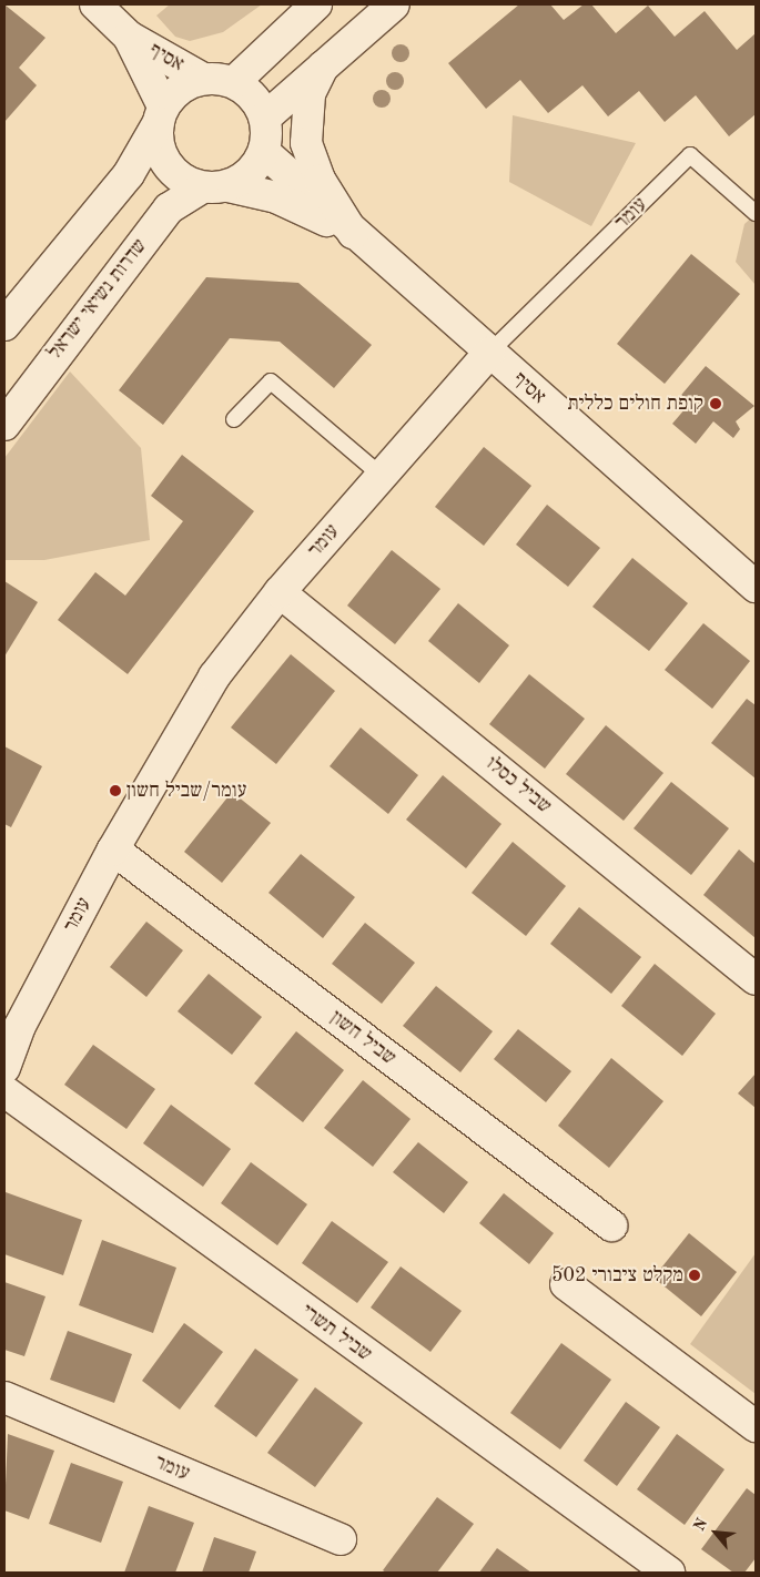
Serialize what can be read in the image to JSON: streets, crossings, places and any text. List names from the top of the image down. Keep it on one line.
{"streets":{"street":["אסיף","עומר","שדרות נשיאי ישראל","שביל כסלו","שביל חשון","שביל תשרי"]},"crossings":[["אסיף","עומר"],["אסיף","שדרות נשיאי ישראל"],["עומר","שביל כסלו"],["עומר","שביל חשון"]],"places":["קופת חולים כללית","עומר/שביל חשון","מקלט ציבורי 502"],"north":"top left"}
